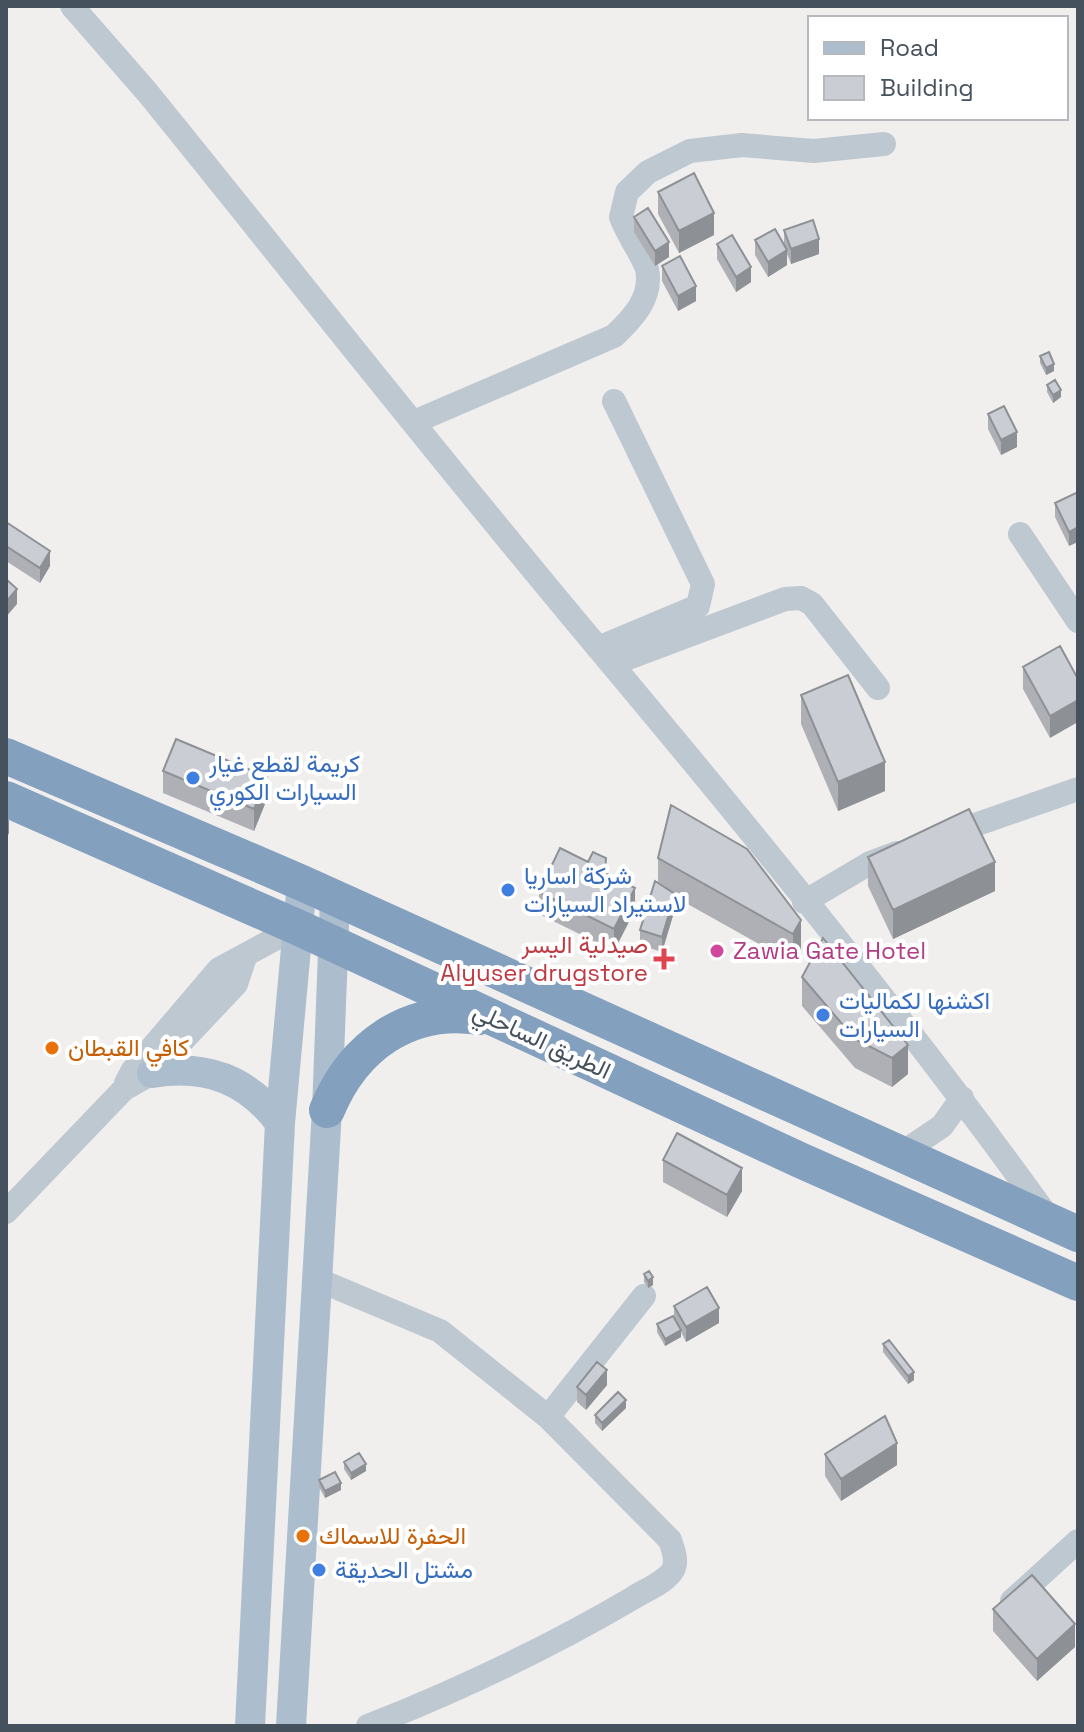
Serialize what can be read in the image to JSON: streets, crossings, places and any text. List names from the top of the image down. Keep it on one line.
{"streets":{"highway":["الطريق الساحلي"]},"places":{"other":["كريمة لقطع غيار السيارات الكوري","شركة اساريا لاستيراد السيارات","Zawia Gate Hotel","اكشنها لكماليات السيارات","كافي القبطان","الحفرة للاسماك","مشتل الحديقة"],"health":["صيدلية اليسر Alyuser drugstore"]},"legend":["Road","Building"]}
